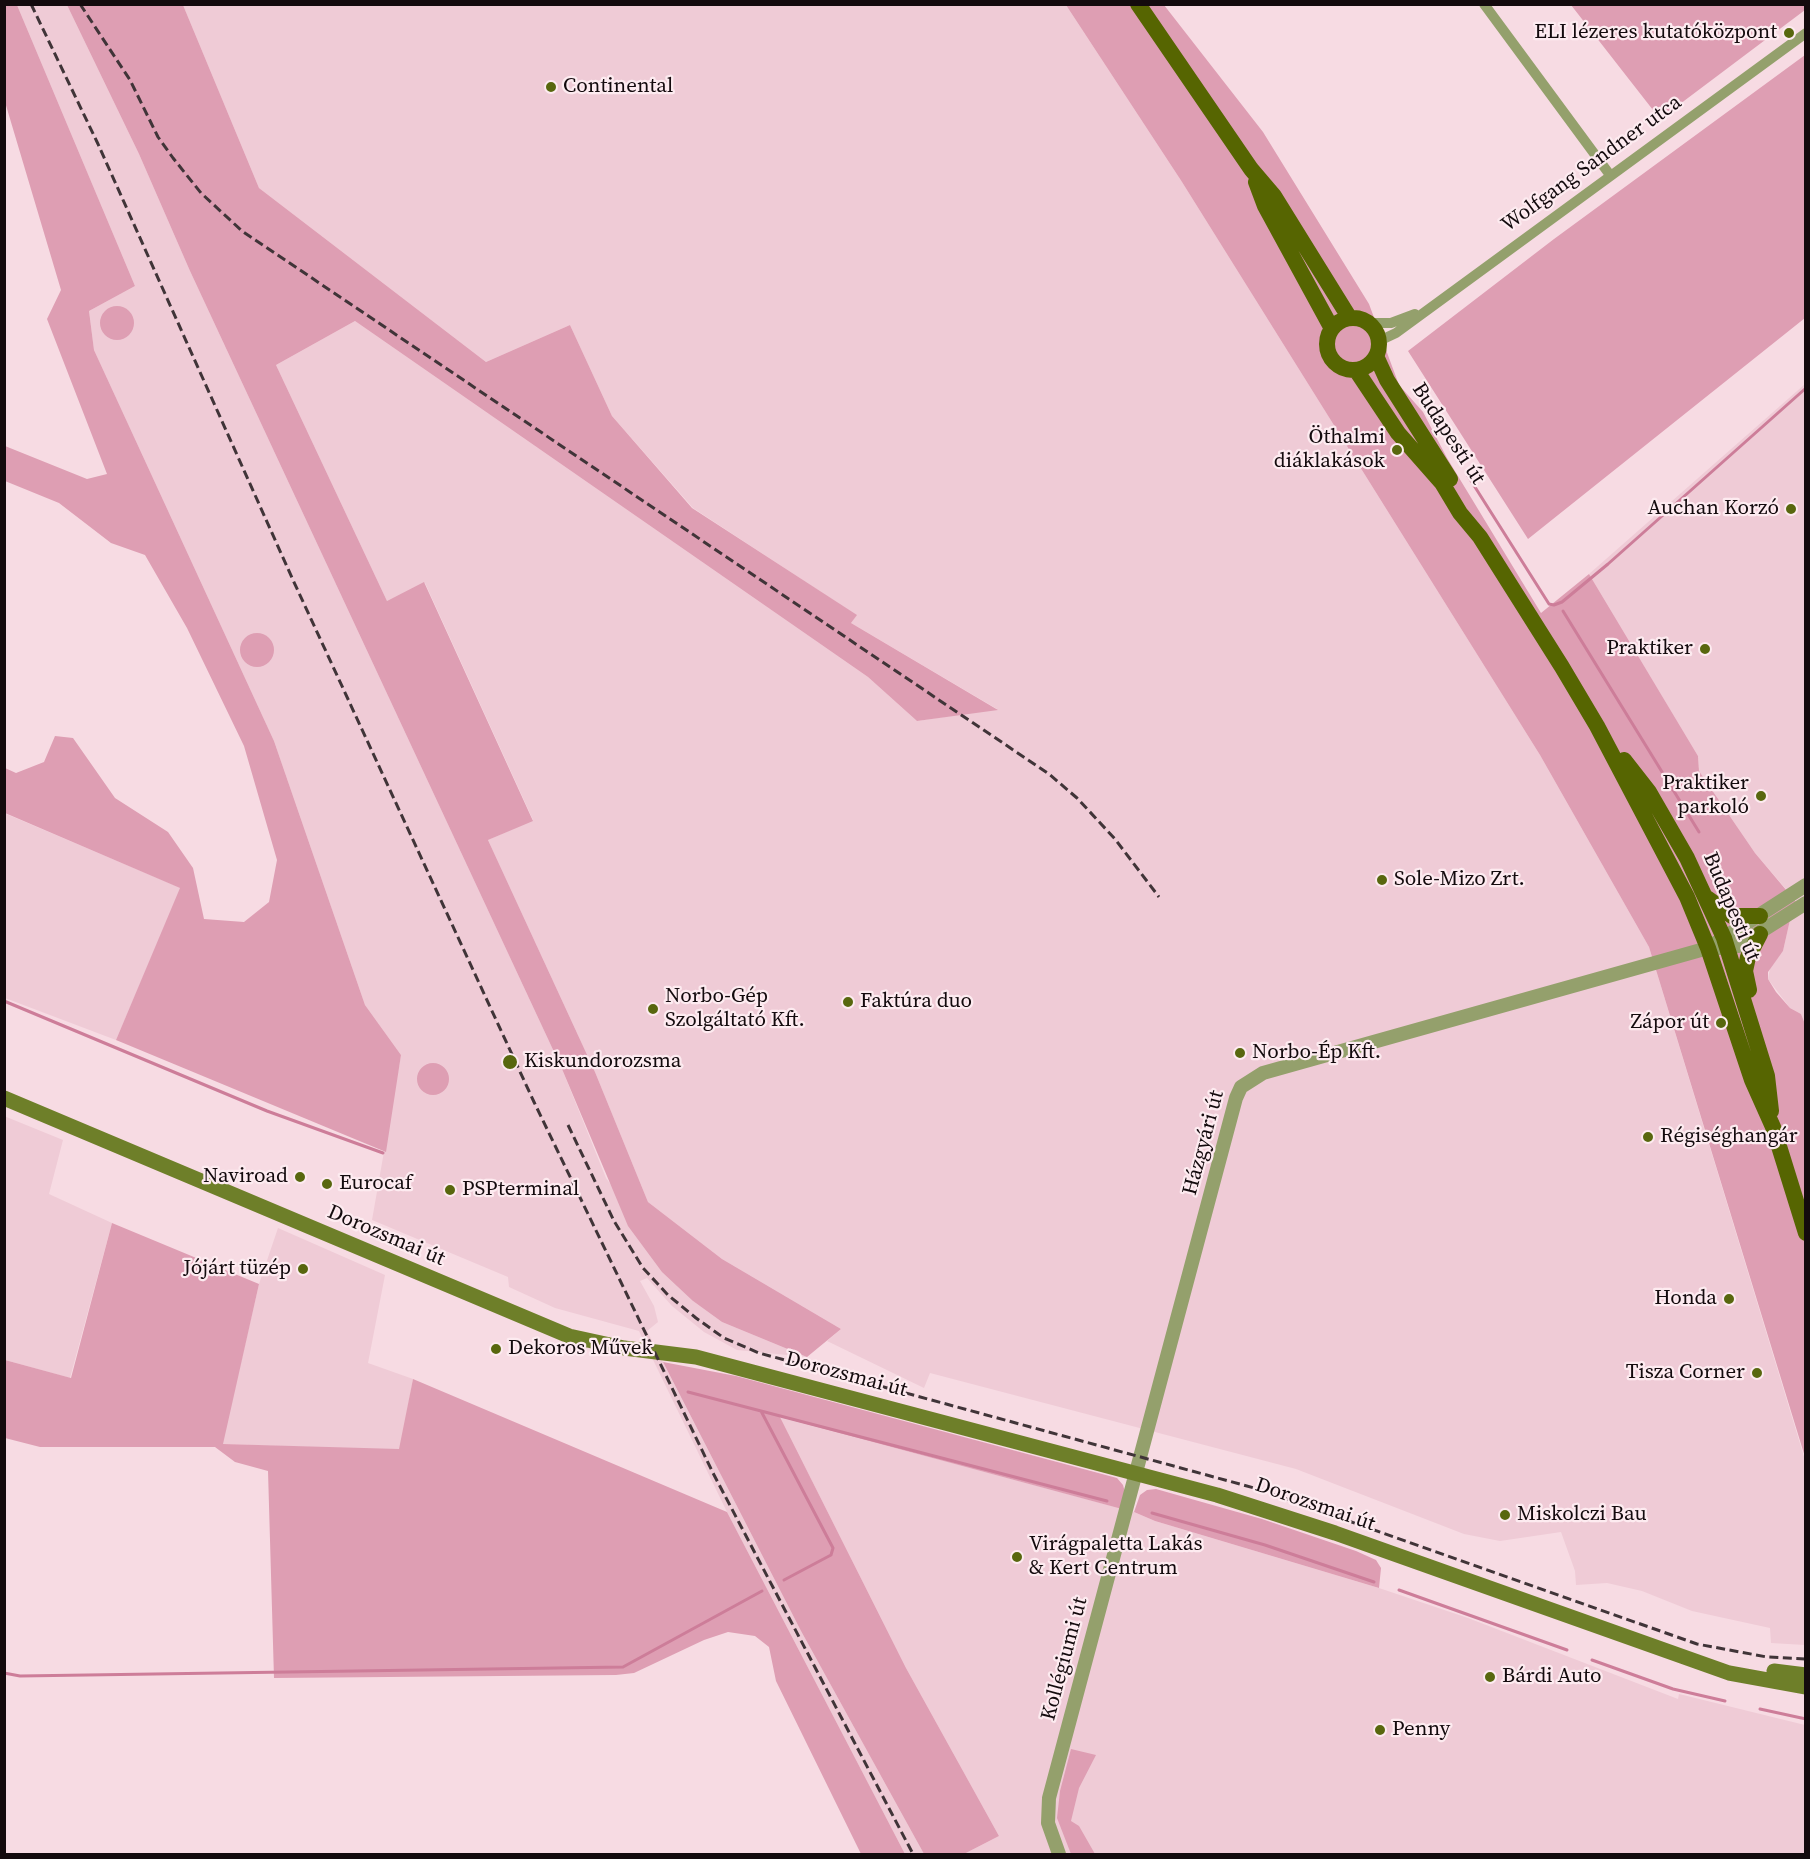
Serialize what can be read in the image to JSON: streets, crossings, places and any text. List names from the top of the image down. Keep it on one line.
{"streets":{"main road":["Budapesti út","Dorozsmai út"],"street":["Wolfgang Sandner utca","Házgyári út","Kollégiumi út"]},"crossings":[["Wolfgang Sandner utca","Budapesti út"],["Budapesti út","Házgyári út"],["Házgyári út","Dorozsmai út"],["Házgyári út","Kollégiumi út"],["Dorozsmai út","Kollégiumi út"]],"places":["ELI lézeres kutatóközpont","Continental","Öthalmi diáklakások","Auchan Korzó","Praktiker","Praktiker parkoló","Sole-Mizo Zrt.","Faktúra duo","Norbo-Gép Szolgáltató Kft.","Zápor út","Norbo-Ép Kft.","Kiskundorozsma","Régiséghangár","Naviroad","Eurocaf","PSPterminal","Jójárt tüzép","Honda","Dekoros Művek","Tisza Corner","Miskolczi Bau","Virágpaletta Lakás & Kert Centrum","Bárdi Auto","Penny"]}
